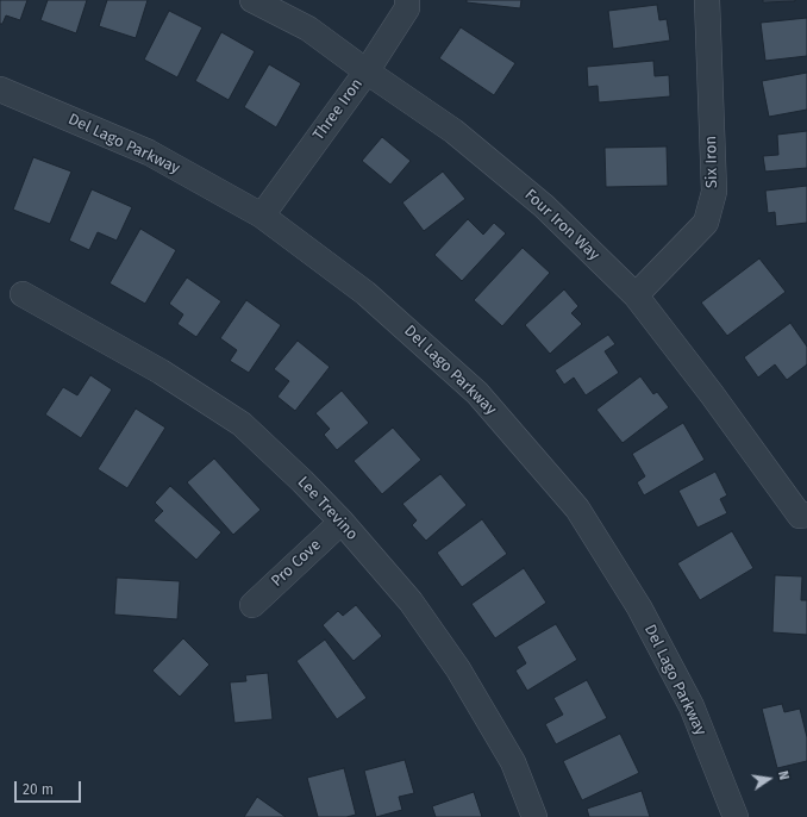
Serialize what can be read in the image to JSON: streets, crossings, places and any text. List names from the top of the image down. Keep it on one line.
{"streets":{"street":["Three Iron","Del Lago Parkway","Six Iron","Four Iron Way","Lee Trevino","Pro Cove"]},"crossings":[["Three Iron","Del Lago Parkway"],["Three Iron","Four Iron Way"],["Six Iron","Four Iron Way"],["Lee Trevino","Pro Cove"]],"scale_bar":"20 m","north":"right"}
